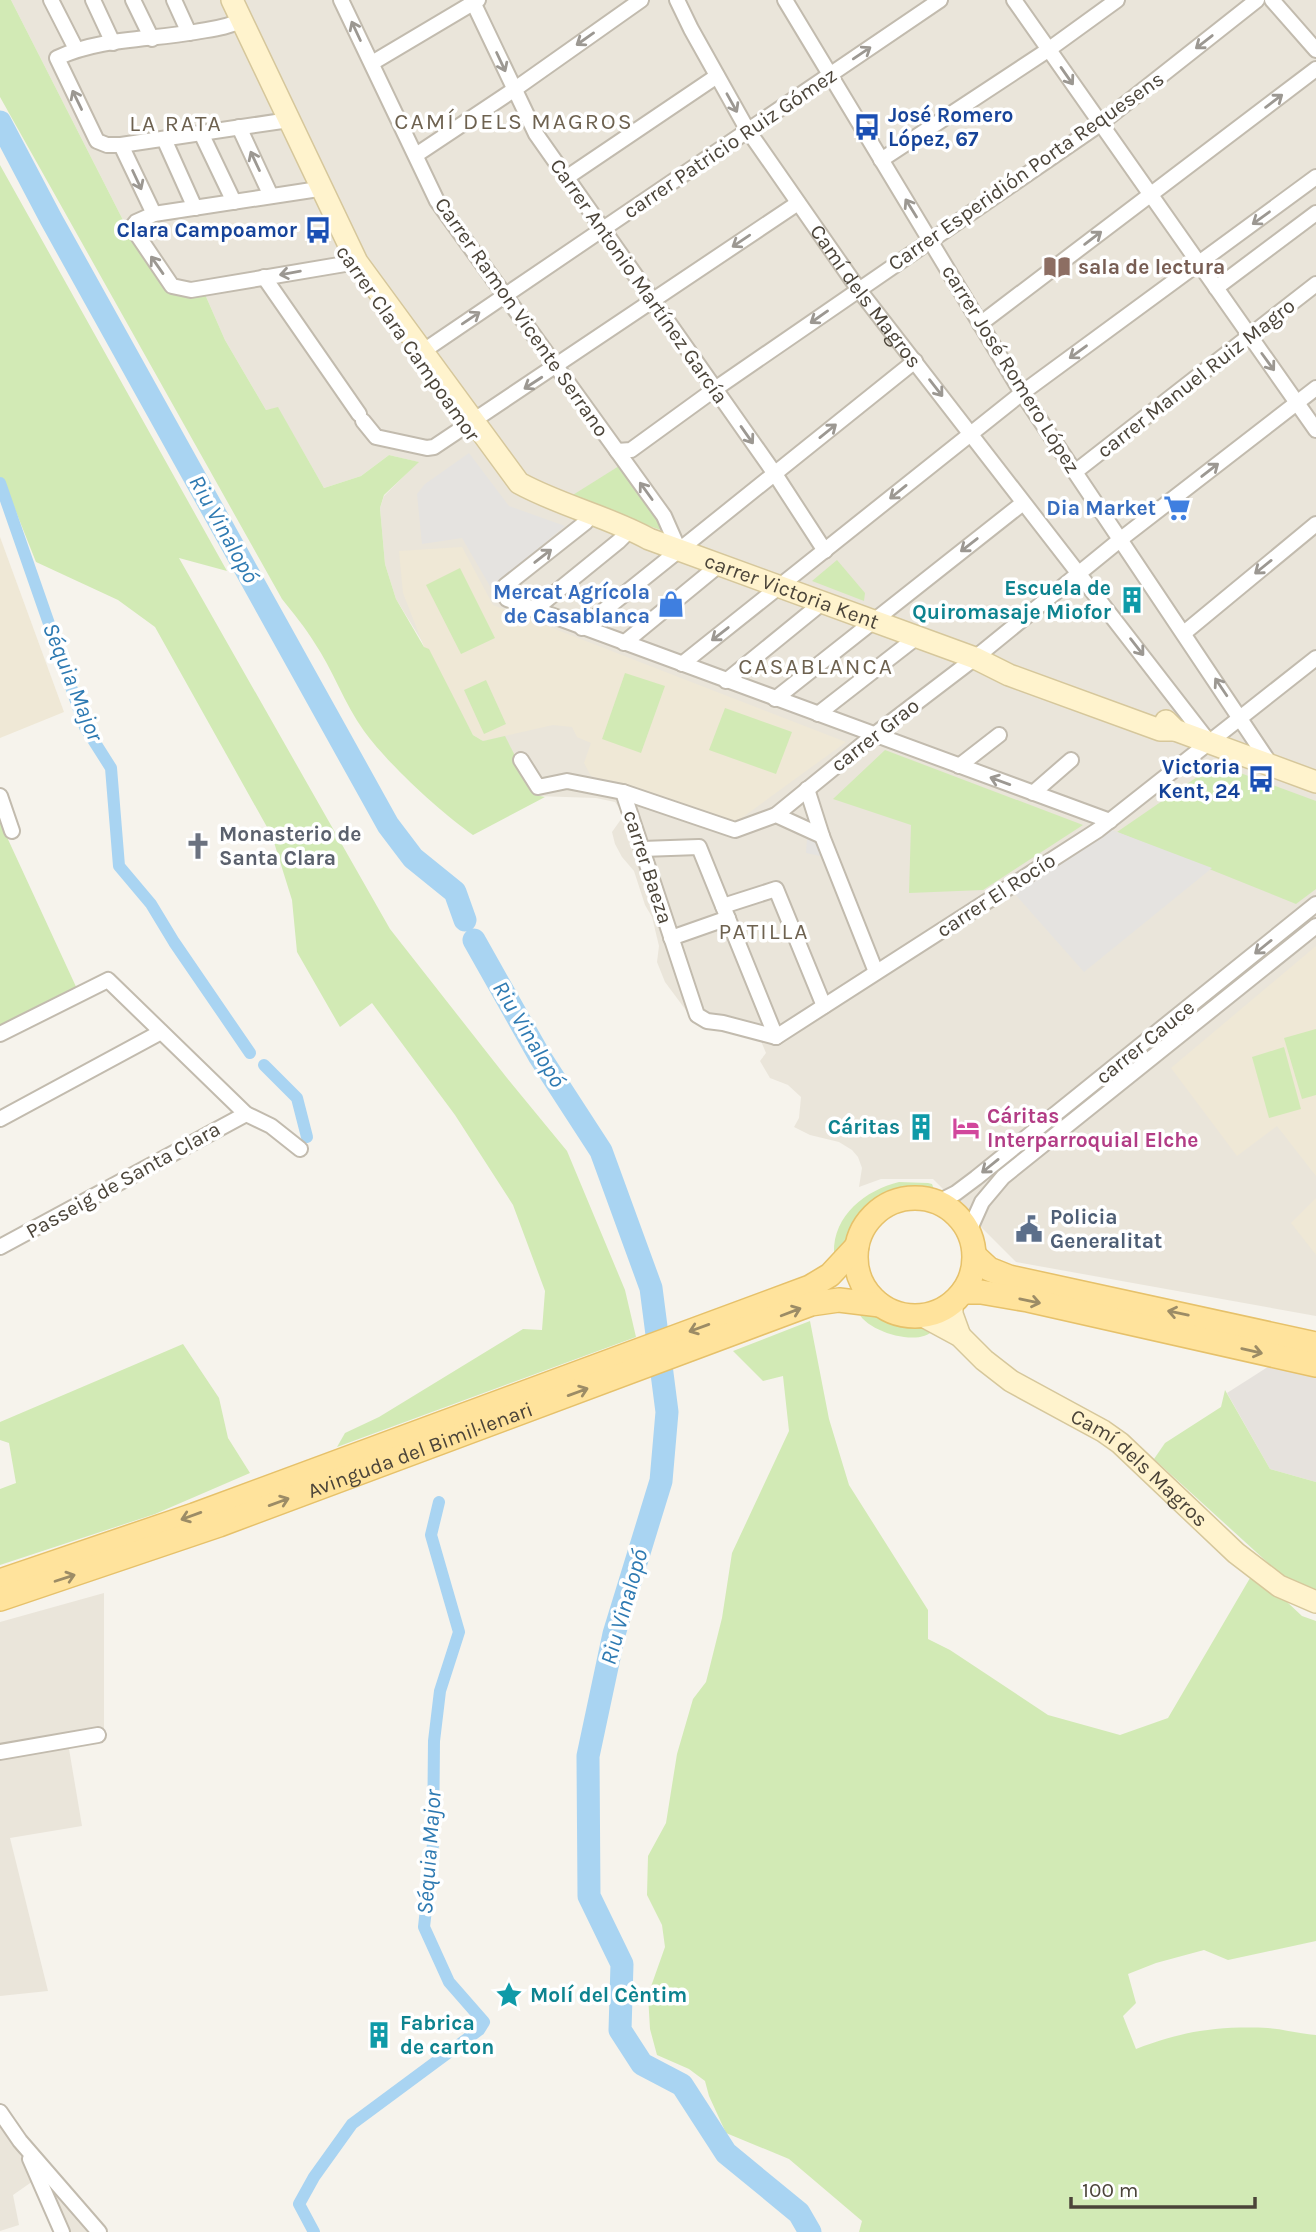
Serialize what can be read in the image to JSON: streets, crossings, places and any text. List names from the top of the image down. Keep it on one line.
{"streets":{"main road":["Avinguda del Bimil·lenari"],"street":["carrer Patricio Ruiz Gómez","Carrer Esperidión Porta Requesens","Carrer Antonio Martínez García","Camí dels Magros","Carrer Ramon Vicente Serrano","carrer Clara Campoamor","carrer José Romero López","carrer Manuel Ruiz Magro","carrer Victoria Kent","carrer Grao","carrer Baeza","carrer El Rocío","carrer Cauce","Passeig de Santa Clara"]},"crossings":[["carrer Patricio Ruiz Gómez","Carrer Antonio Martínez García"],["carrer Patricio Ruiz Gómez","Camí dels Magros"],["carrer Patricio Ruiz Gómez","Carrer Ramon Vicente Serrano"],["carrer Patricio Ruiz Gómez","carrer Clara Campoamor"],["carrer Patricio Ruiz Gómez","carrer José Romero López"],["Carrer Esperidión Porta Requesens","Carrer Antonio Martínez García"],["Carrer Esperidión Porta Requesens","Camí dels Magros"],["Carrer Esperidión Porta Requesens","Carrer Ramon Vicente Serrano"],["Carrer Esperidión Porta Requesens","carrer José Romero López"],["Camí dels Magros","carrer Victoria Kent"],["Camí dels Magros","carrer Grao"],["Camí dels Magros","carrer El Rocío"],["Camí dels Magros","carrer Cauce"],["Camí dels Magros","Avinguda del Bimil·lenari"],["Carrer Ramon Vicente Serrano","carrer Victoria Kent"],["carrer Clara Campoamor","carrer Victoria Kent"],["carrer José Romero López","carrer Manuel Ruiz Magro"],["carrer José Romero López","carrer Victoria Kent"],["carrer José Romero López","carrer Grao"],["carrer José Romero López","carrer El Rocío"],["carrer Victoria Kent","carrer Grao"],["carrer Victoria Kent","carrer El Rocío"],["carrer Grao","carrer Baeza"],["carrer Baeza","carrer El Rocío"],["carrer Cauce","Avinguda del Bimil·lenari"]],"districts":["CAMÍ DELS MAGROS","LA RATA","CASABLANCA","PATILLA"],"water":["Riu Vinalopó","Séquia Major"],"places":{"bus stop":["José Romero López, 67","Clara Campoamor","Victoria Kent, 24"],"library":["sala de lectura"],"supermarket":["Dia Market"],"building":["Escuela de Quiromasaje Miofor","Cáritas","Fabrica de carton"],"shop":["Mercat Agrícola de Casablanca"],"church":["Monasterio de Santa Clara"],"hotel":["Cáritas Interparroquial Elche"],"public building":["Policia Generalitat"],"place":["Molí del Cèntim"]},"scale_bar":"100 m"}
